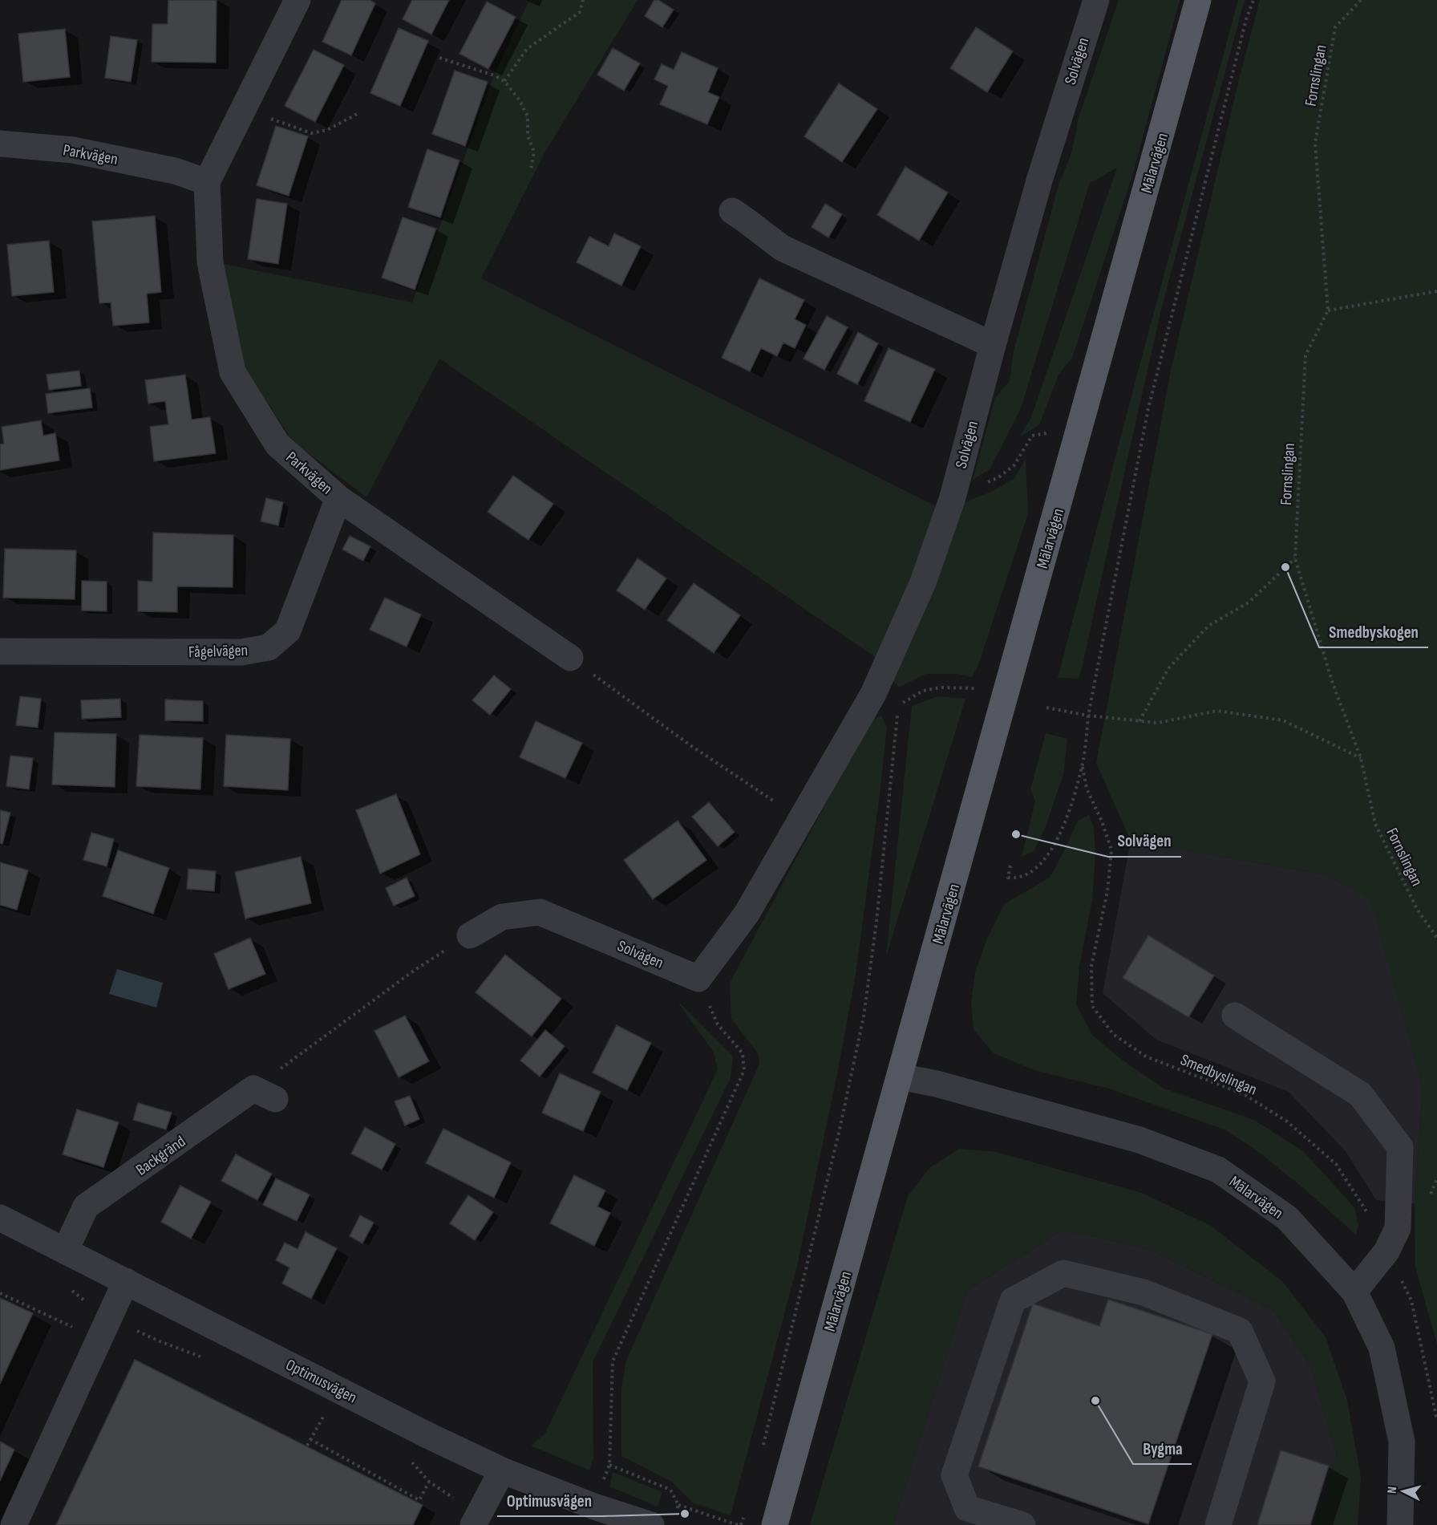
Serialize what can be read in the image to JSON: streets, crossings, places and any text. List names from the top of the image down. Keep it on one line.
{"streets":{"main road":["Mälarvägen"],"street":["Solvägen","Parkvägen","Fågelvägen","Backgränd","Optimusvägen"],"path":["Fornslingan","Smedbyslingan"]},"crossings":[["Parkvägen","Fågelvägen"],["Backgränd","Optimusvägen"]],"places":["Smedbyskogen","Solvägen","Bygma","Optimusvägen"],"north":"left"}
